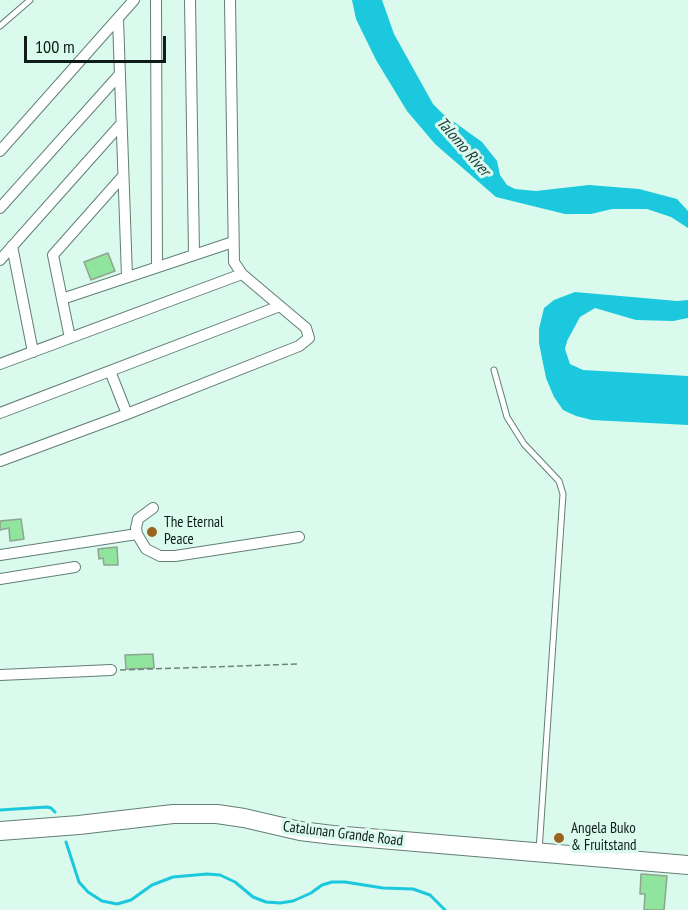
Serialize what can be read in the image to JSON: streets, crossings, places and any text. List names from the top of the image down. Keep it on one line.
{"streets":{"main road":["Catalunan Grande Road"]},"water":["Talomo River"],"places":["The Eternal Peace","Angela Buko & Fruitstand"],"scale_bar":"100 m"}
